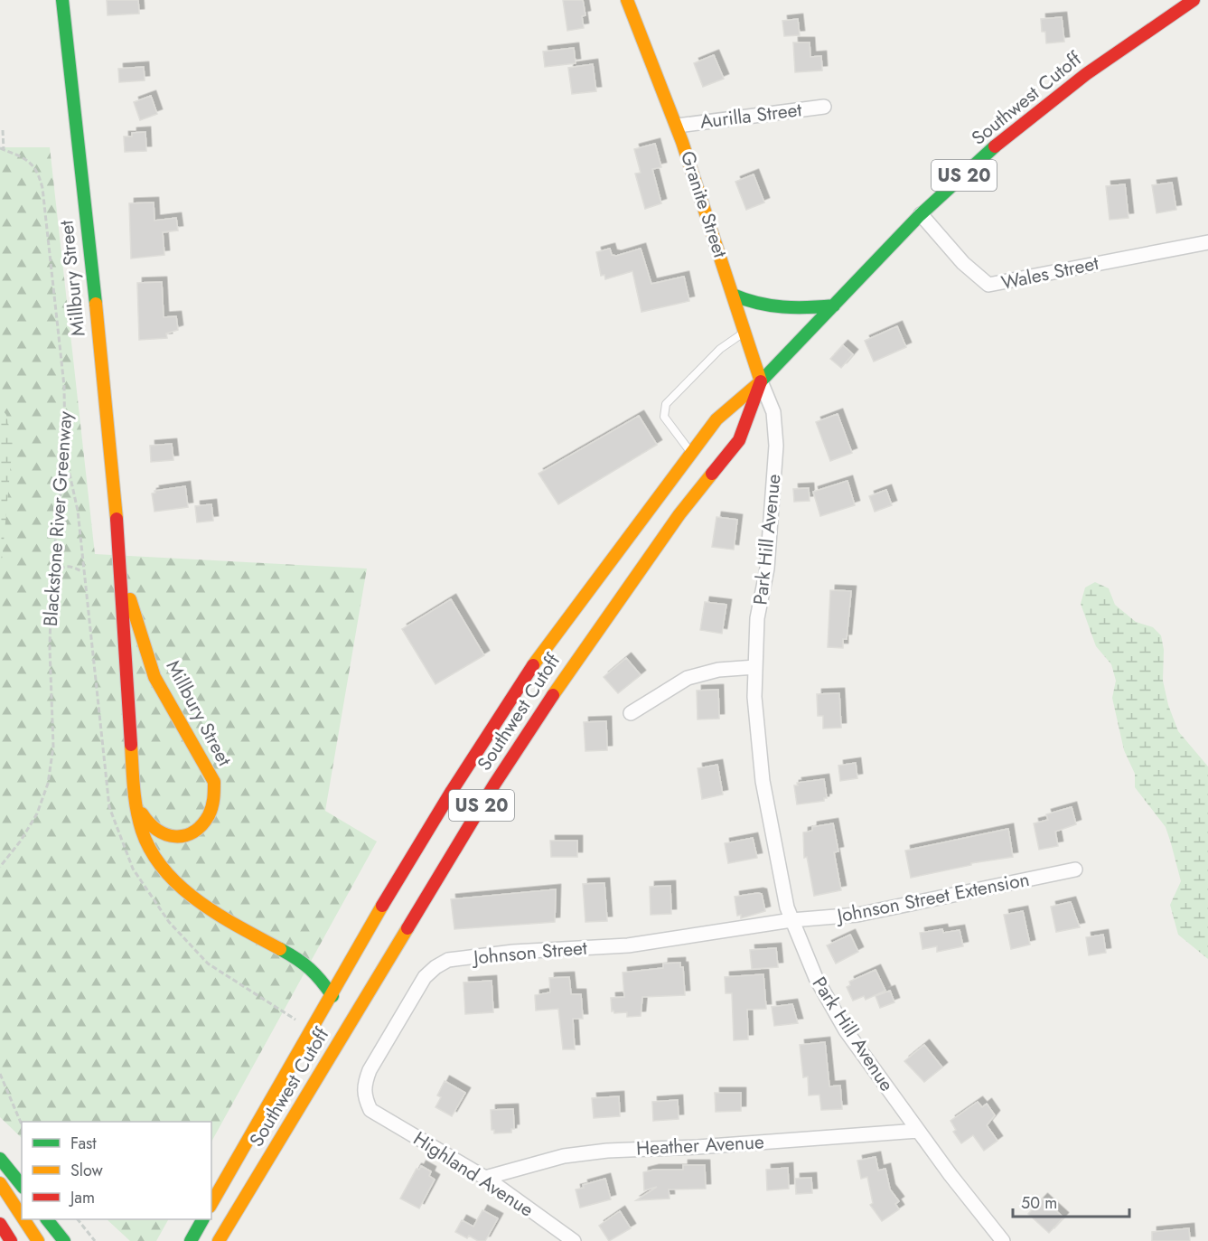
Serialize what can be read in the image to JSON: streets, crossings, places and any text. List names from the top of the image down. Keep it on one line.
{"streets":{"main road":["Southwest Cutoff","US 20","Granite Street","Millbury Street"],"street":["Aurilla Street","Wales Street","Park Hill Avenue","Johnson Street Extension","Johnson Street","Heather Avenue","Highland Avenue"],"path":["Blackstone River Greenway"]},"crossings":[["Southwest Cutoff","Granite Street"],["Southwest Cutoff","Wales Street"],["Southwest Cutoff","Millbury Street"],["Aurilla Street","Granite Street"],["Granite Street","Park Hill Avenue"],["Park Hill Avenue","Johnson Street Extension"],["Park Hill Avenue","Johnson Street"],["Park Hill Avenue","Heather Avenue"],["Johnson Street Extension","Johnson Street"],["Johnson Street","Highland Avenue"],["Heather Avenue","Highland Avenue"]],"legend":["Fast","Slow","Jam"],"scale_bar":"50 m"}
